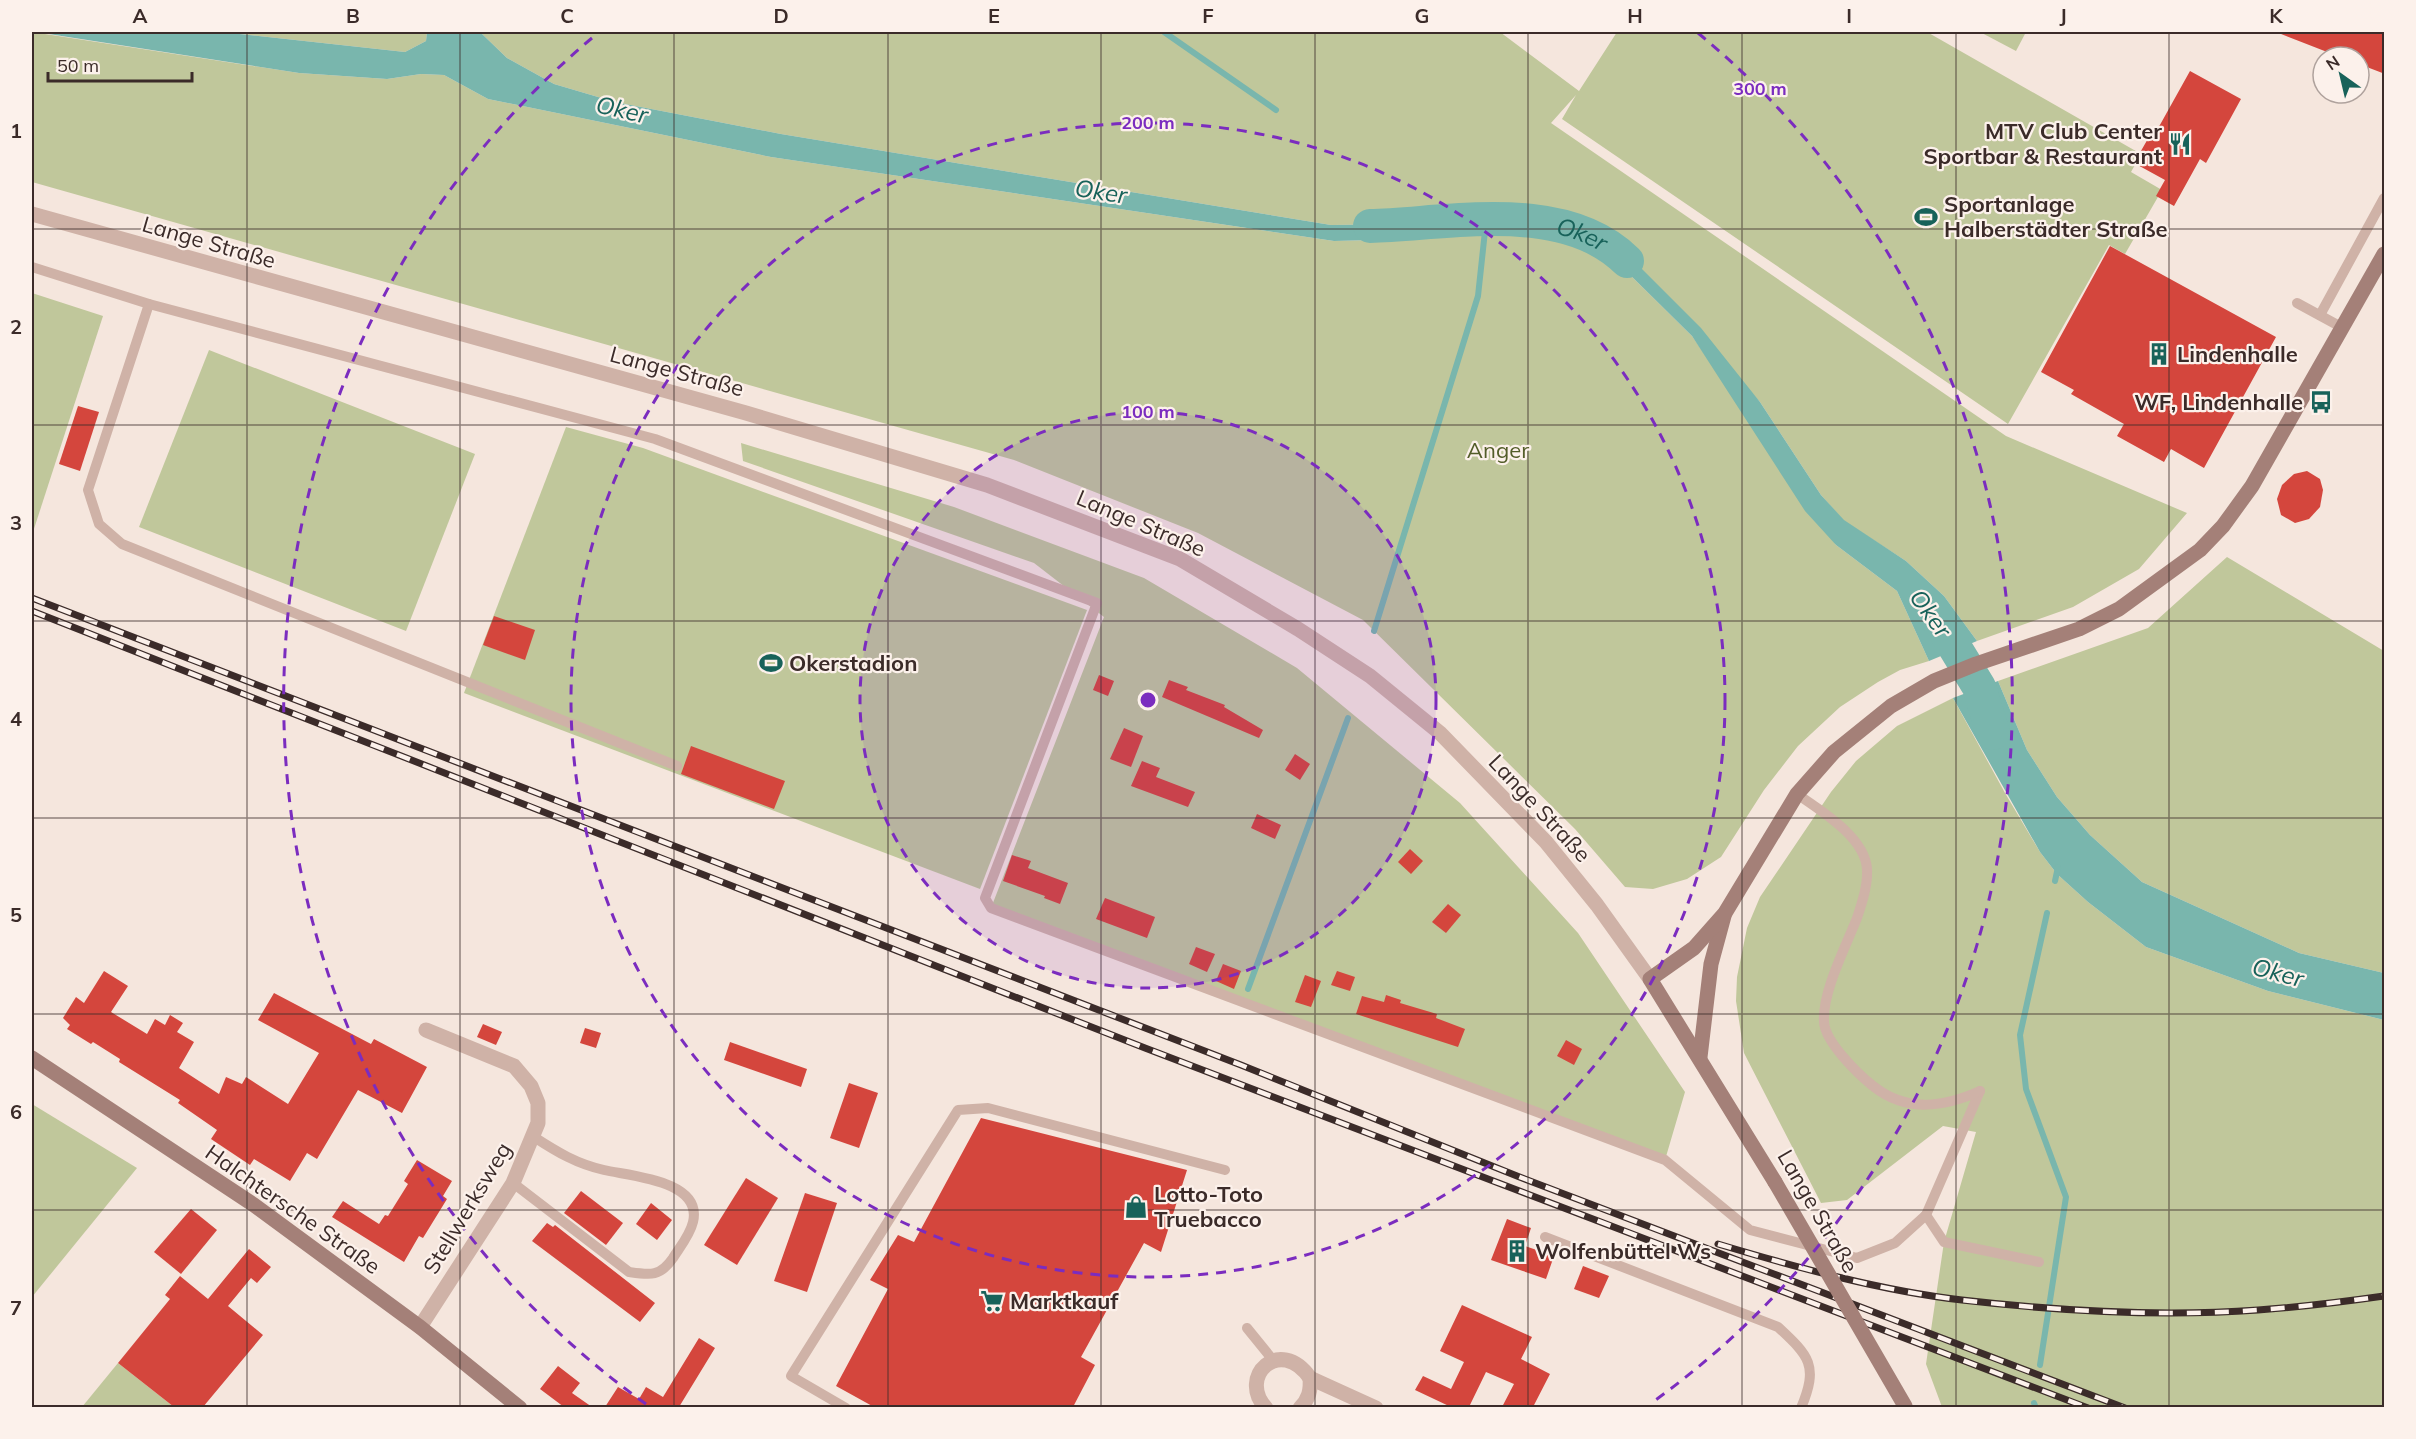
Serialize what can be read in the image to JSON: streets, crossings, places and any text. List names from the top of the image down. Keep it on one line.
{"streets":{"main road":["Lange Straße","Halchtersche Straße"],"street":["Stellwerksweg"]},"crossings":[["Stellwerksweg","Halchtersche Straße"]],"water":["Oker"],"parks":["Anger"],"places":{"restaurant":["MTV Club Center Sportbar & Restaurant"],"sports":["Sportanlage Halberstädter Straße","Okerstadion"],"building":["Lindenhalle","Wolfenbüttel Ws"],"bus stop":["WF, Lindenhalle"],"shop":["Lotto-Toto Truebacco"],"supermarket":["Marktkauf"]},"scale_bar":"50 m","north":"top left","grid":{"columns":["A","B","C","D","E","F","G","H","I","J","K"],"rows":["1","2","3","4","5","6","7"]},"rings":["300 m","200 m","100 m"]}
